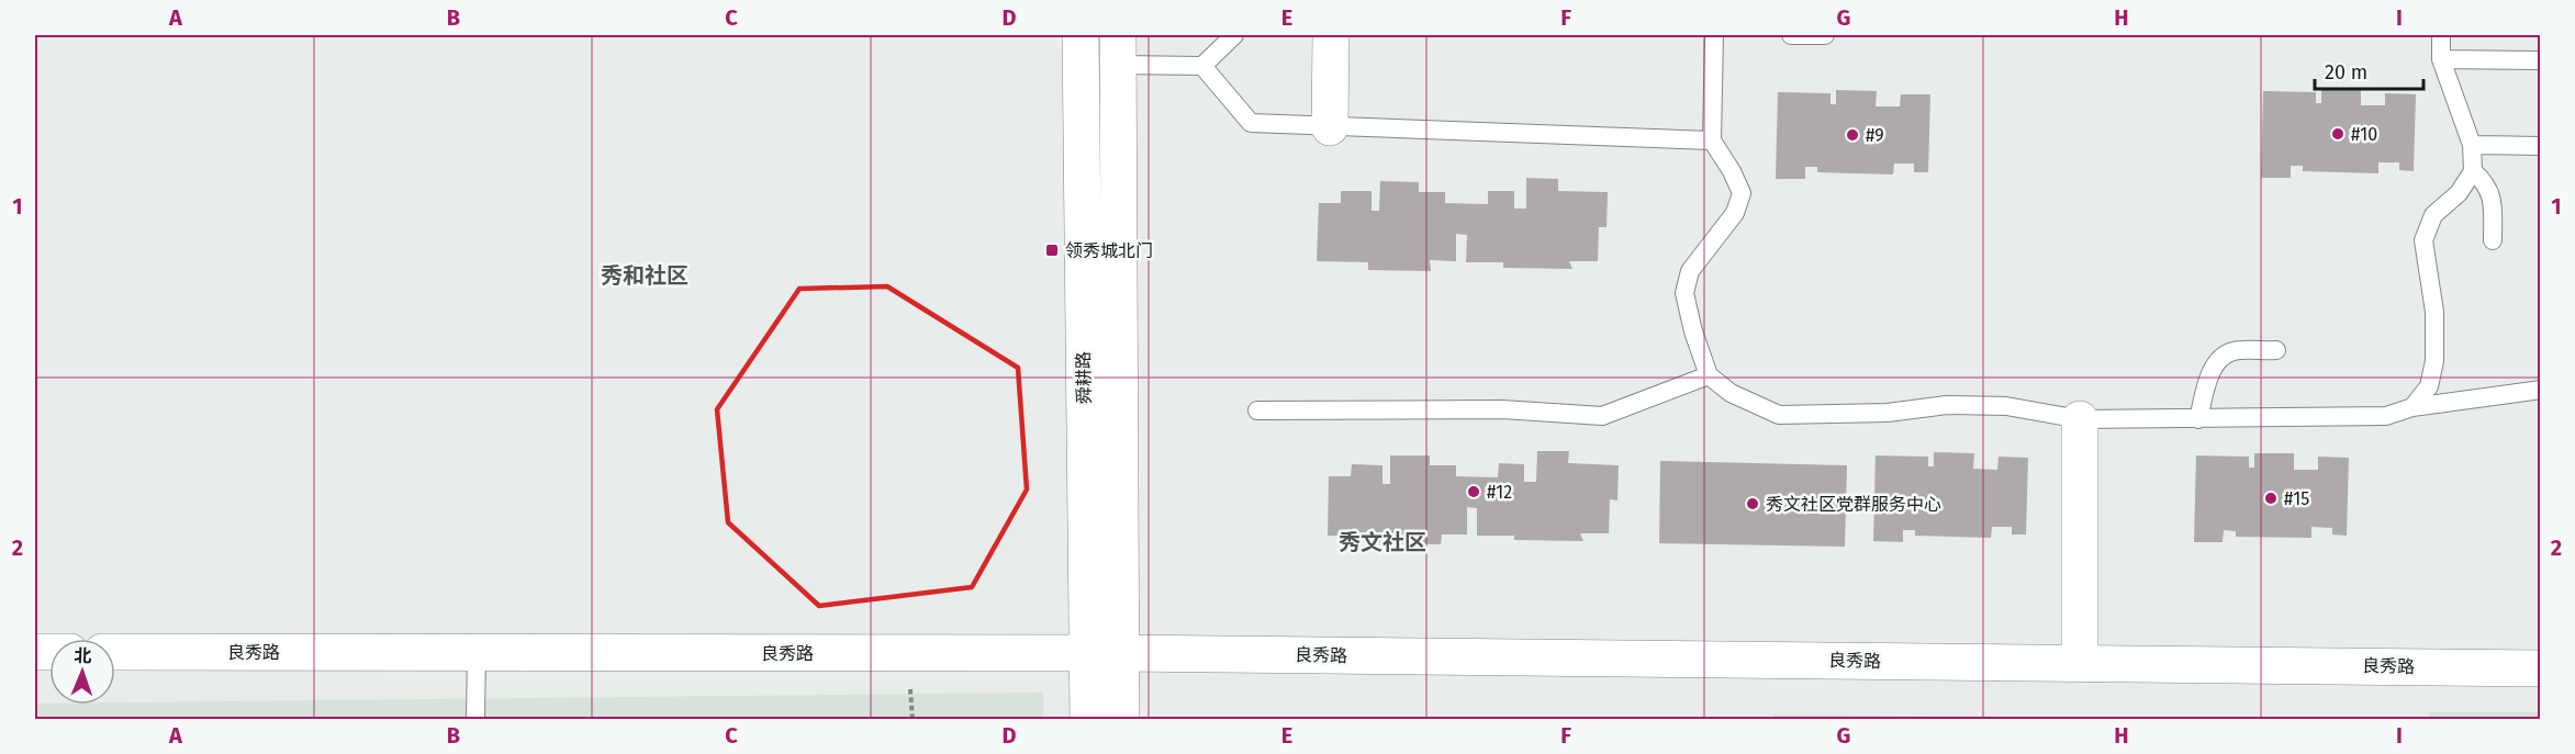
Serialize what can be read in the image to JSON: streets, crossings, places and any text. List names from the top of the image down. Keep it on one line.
{"streets":{"street":["舜耕路","良秀路"]},"crossings":[["舜耕路","良秀路"]],"districts":["秀和社区","秀文社区"],"places":{"other":["#10","#9","#12","#15","秀文社区党群服务中心"],"transit":["领秀城北门"]},"scale_bar":"20 m","north":"top","grid":{"columns":["A","B","C","D","E","F","G","H","I"],"rows":["1","2"]}}
